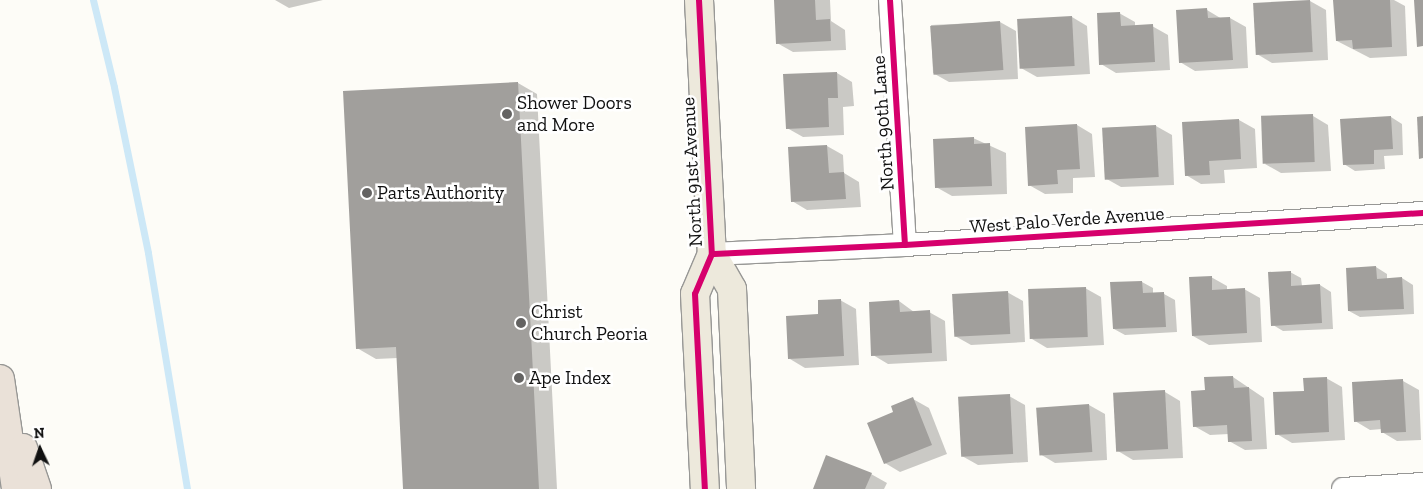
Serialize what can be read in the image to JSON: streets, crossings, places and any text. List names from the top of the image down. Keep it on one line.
{"streets":{"main road":["North 91st Avenue"],"street":["North 90th Lane","West Palo Verde Avenue"]},"crossings":[["North 90th Lane","West Palo Verde Avenue"],["North 91st Avenue","West Palo Verde Avenue"]],"places":["Shower Doors and More","Parts Authority","Christ Church Peoria","Ape Index"],"north":"top"}
